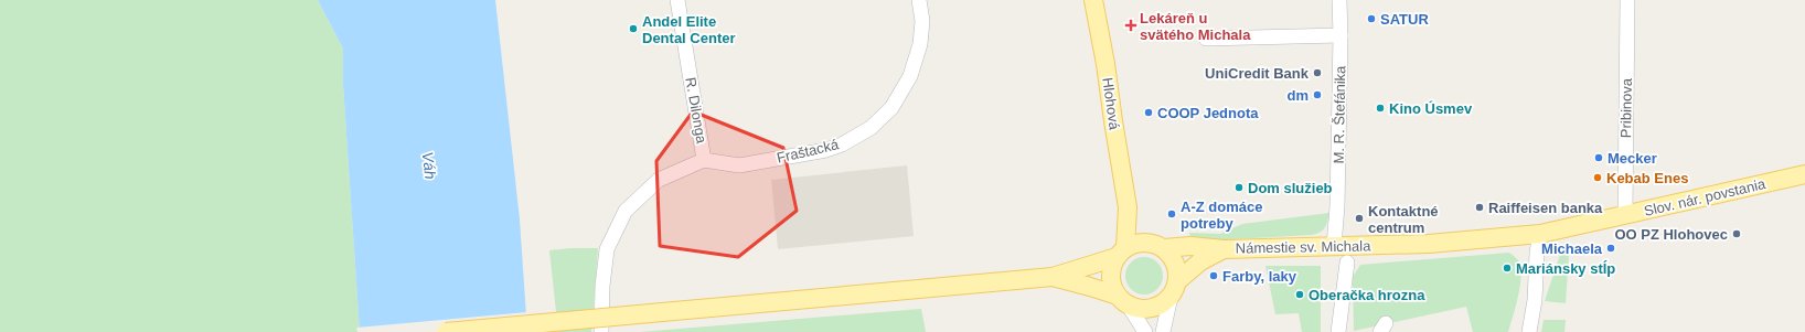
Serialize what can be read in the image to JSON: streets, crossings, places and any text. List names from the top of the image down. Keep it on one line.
{"streets":{"main road":["Hlohová","Slov. nár. povstania","Námestie sv. Michala"],"street":["Pribinova","R. Dilonga","M. R. Štefánika","Fraštacká"]},"crossings":[["Hlohová","Námestie sv. Michala"],["Pribinova","Slov. nár. povstania"],["R. Dilonga","Fraštacká"],["M. R. Štefánika","Námestie sv. Michala"],["Slov. nár. povstania","Námestie sv. Michala"]],"water":["Váh"],"places":{"other":["SATUR","Andel Elite Dental Center","UniCredit Bank","dm","Kino Úsmev","COOP Jednota","Mecker","Kebab Enes","Dom služieb","Raiffeisen banka","A-Z domáce potreby","Kontaktné centrum","OO PZ Hlohovec","Michaela","Mariánsky stĺp","Farby, laky","Oberačka hrozna"],"health":["Lekáreň u svätého Michala"]}}
